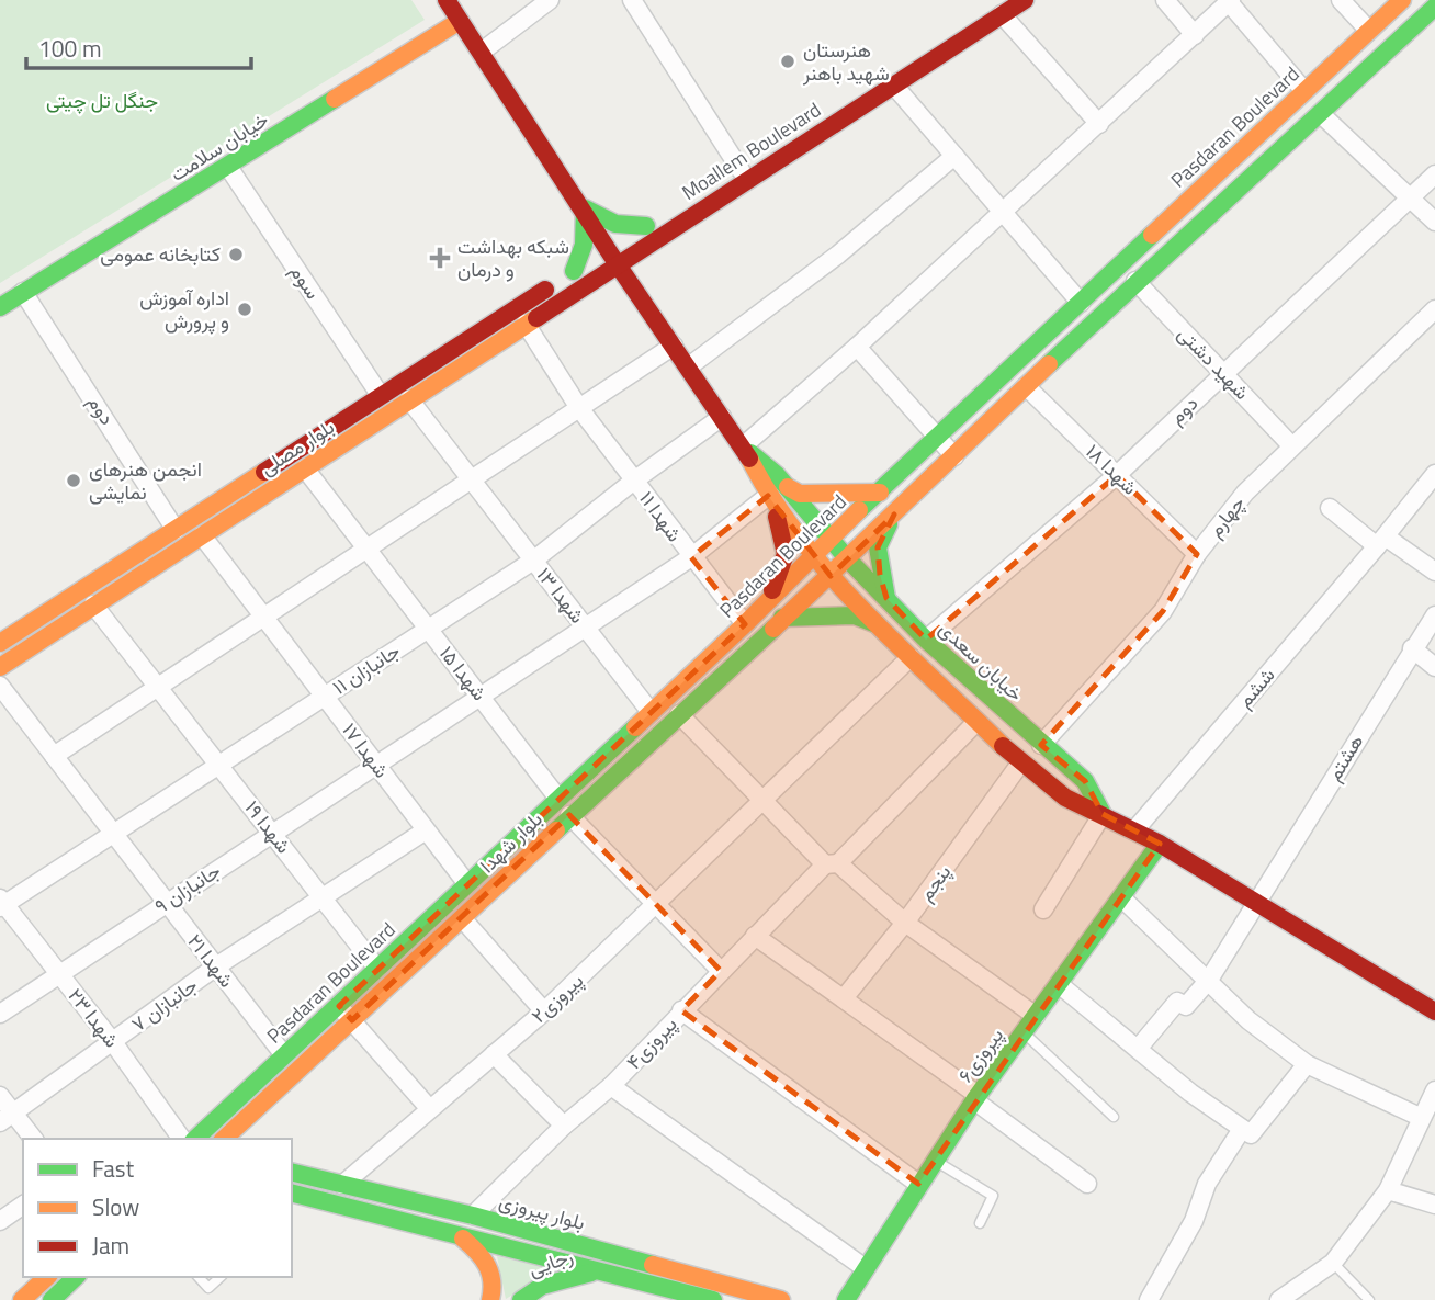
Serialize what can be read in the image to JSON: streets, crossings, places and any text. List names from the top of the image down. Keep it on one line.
{"streets":{"main road":["Pasdaran Boulevard","خیابان سلامت","Moallem Boulevard","بلوار مصلی","خیابان سعدی","بلوار شهدا","پیروزی۶","بلوار پیروزی","رجایی"],"street":["سوم","شهید دشتی","دوم","شهدا ۱۸","شهدا ۱۱","چهارم","شهدا ۱۳","جانبازان ۱۱","شهدا ۱۵","ششم","شهدا ۱۷","هشتم","شهدا ۱۹","پنجم","جانبازان ۹","شهدا ۲۱","پیروزی۲","جانبازان ۷","شهدا ۲۳","پیروزی۴"]},"crossings":[["Pasdaran Boulevard","شهدا ۱۱"],["Pasdaran Boulevard","شهدا ۱۳"],["Pasdaran Boulevard","خیابان سعدی"],["Pasdaran Boulevard","شهدا ۱۵"],["Pasdaran Boulevard","شهدا ۱۷"],["Pasdaran Boulevard","شهدا ۱۹"],["Pasdaran Boulevard","شهدا ۲۱"],["خیابان سلامت","سوم"],["خیابان سلامت","دوم"],["Moallem Boulevard","بلوار مصلی"],["سوم","بلوار مصلی"],["شهید دشتی","دوم"],["شهید دشتی","چهارم"],["دوم","بلوار مصلی"],["دوم","شهدا ۱۸"],["دوم","خیابان سعدی"],["بلوار مصلی","شهدا ۱۱"],["بلوار مصلی","شهدا ۱۳"],["بلوار مصلی","شهدا ۱۵"],["بلوار مصلی","شهدا ۱۷"],["بلوار مصلی","شهدا ۱۹"],["شهدا ۱۸","چهارم"],["شهدا ۱۱","جانبازان ۱۱"],["شهدا ۱۱","جانبازان ۹"],["چهارم","خیابان سعدی"],["شهدا ۱۳","جانبازان ۱۱"],["شهدا ۱۳","جانبازان ۹"],["جانبازان ۱۱","شهدا ۱۵"],["جانبازان ۱۱","شهدا ۱۷"],["جانبازان ۱۱","شهدا ۱۹"],["جانبازان ۱۱","شهدا ۲۱"],["جانبازان ۱۱","شهدا ۲۳"],["شهدا ۱۵","جانبازان ۹"],["شهدا ۱۷","جانبازان ۹"],["شهدا ۱۷","جانبازان ۷"],["شهدا ۱۹","جانبازان ۹"],["شهدا ۱۹","جانبازان ۷"],["جانبازان ۹","شهدا ۲۱"],["جانبازان ۹","شهدا ۲۳"],["شهدا ۲۱","جانبازان ۷"],["پیروزی۲","بلوار پیروزی"],["جانبازان ۷","شهدا ۲۳"],["پیروزی۴","بلوار پیروزی"]],"parks":["جنگل تل چیتی"],"places":{"other":["هنرستان شهید باهنر","کتابخانه عمومی","اداره آموزش و پرورش","انجمن هنرهای نمایشی"],"health":["شبکه بهداشت و درمان"]},"legend":["Fast","Slow","Jam"],"scale_bar":"100 m"}
